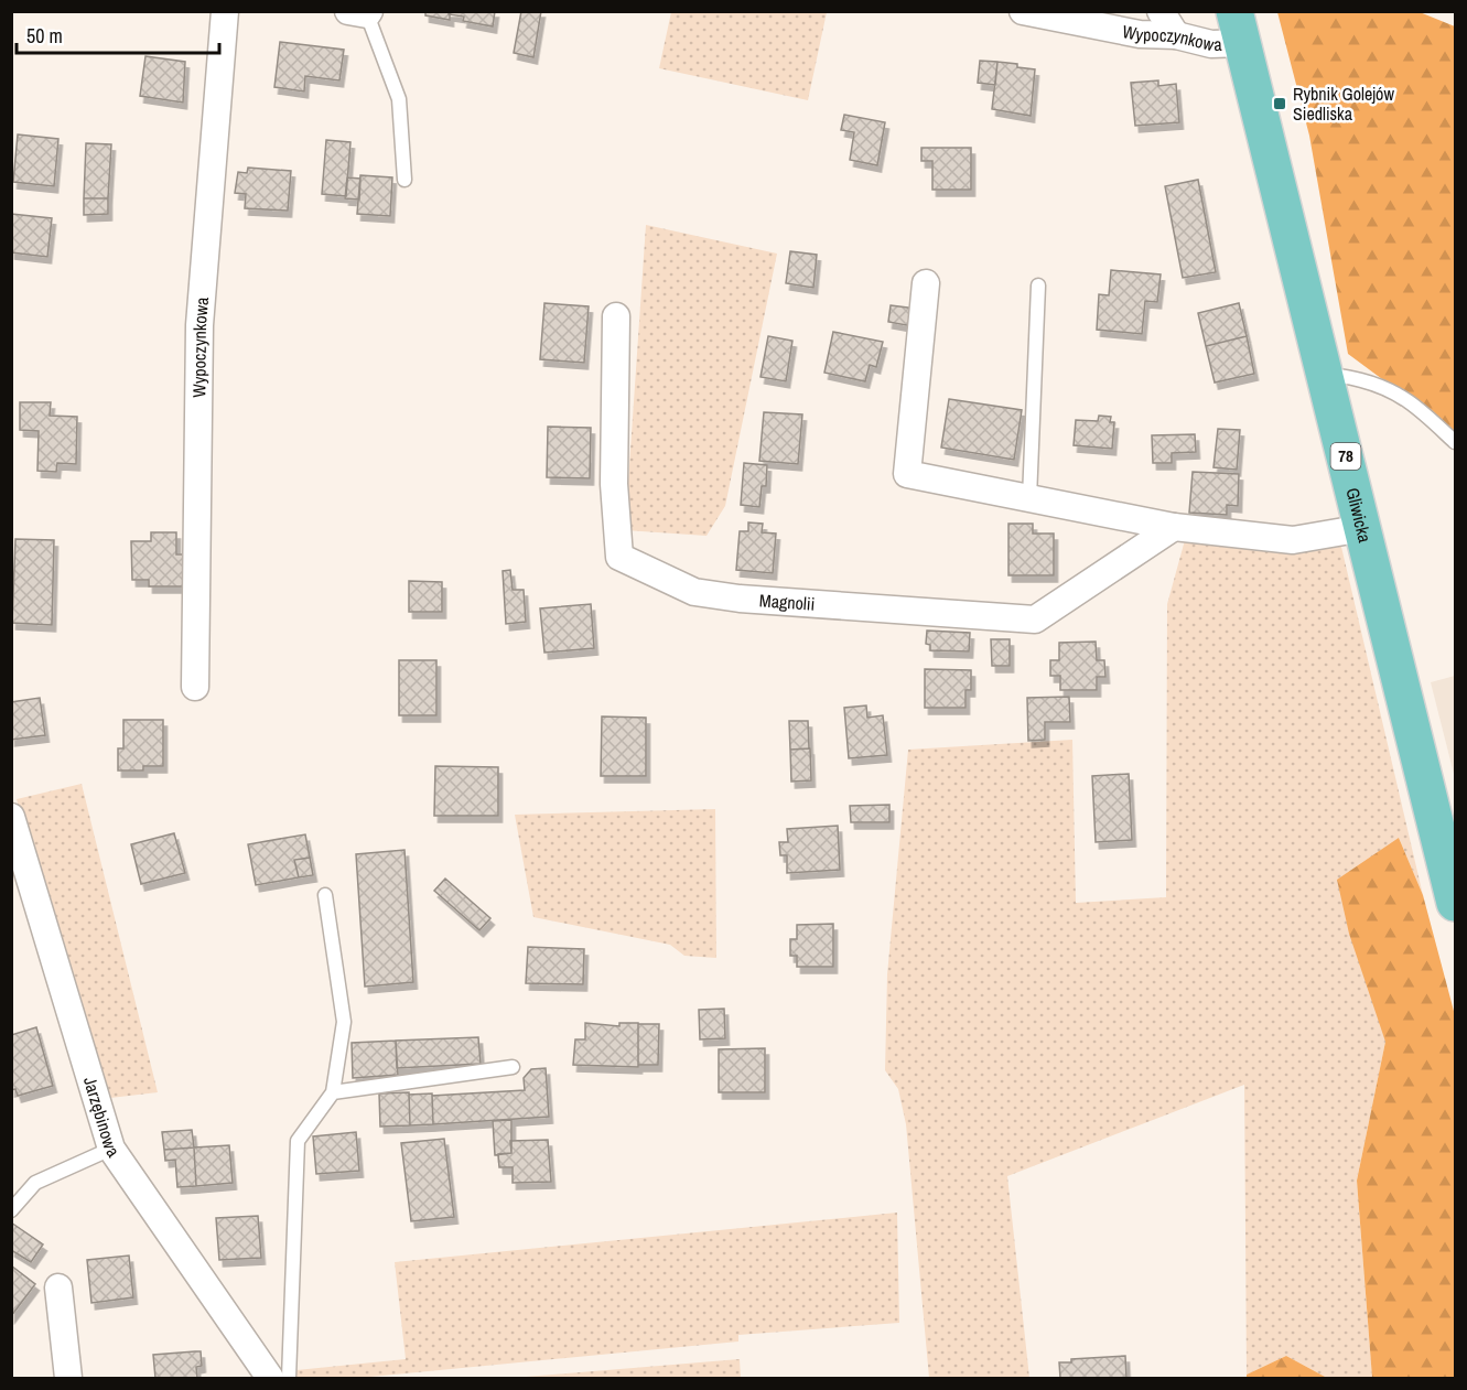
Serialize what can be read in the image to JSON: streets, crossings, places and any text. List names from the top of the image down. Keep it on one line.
{"streets":{"main road":["78","Gliwicka"],"street":["Wypoczynkowa","Magnolii","Jarzębinowa"]},"crossings":[["Wypoczynkowa","Gliwicka"]],"places":{"transit":["Rybnik Golejów Siedliska"]},"scale_bar":"50 m"}
